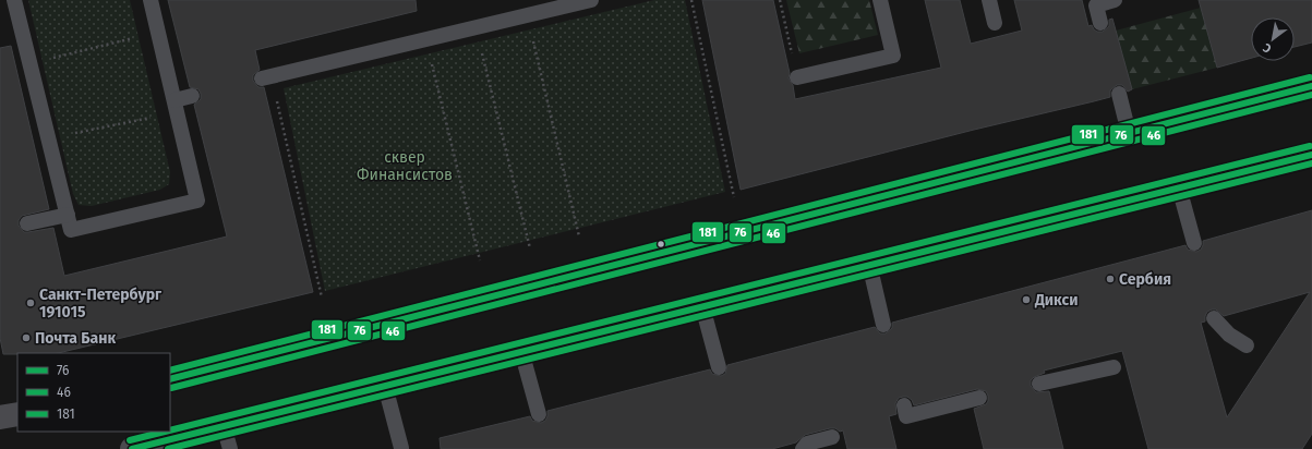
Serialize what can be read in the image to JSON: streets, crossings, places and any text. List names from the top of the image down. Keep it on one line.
{"parks":["сквер Финансистов"],"places":["Сербия","Дикси","Санкт-Петербург 191015","Почта Банк"],"lines":["transit line 181","transit line 76","transit line 46"],"legend":["76","46","181"],"north":"bottom left"}
